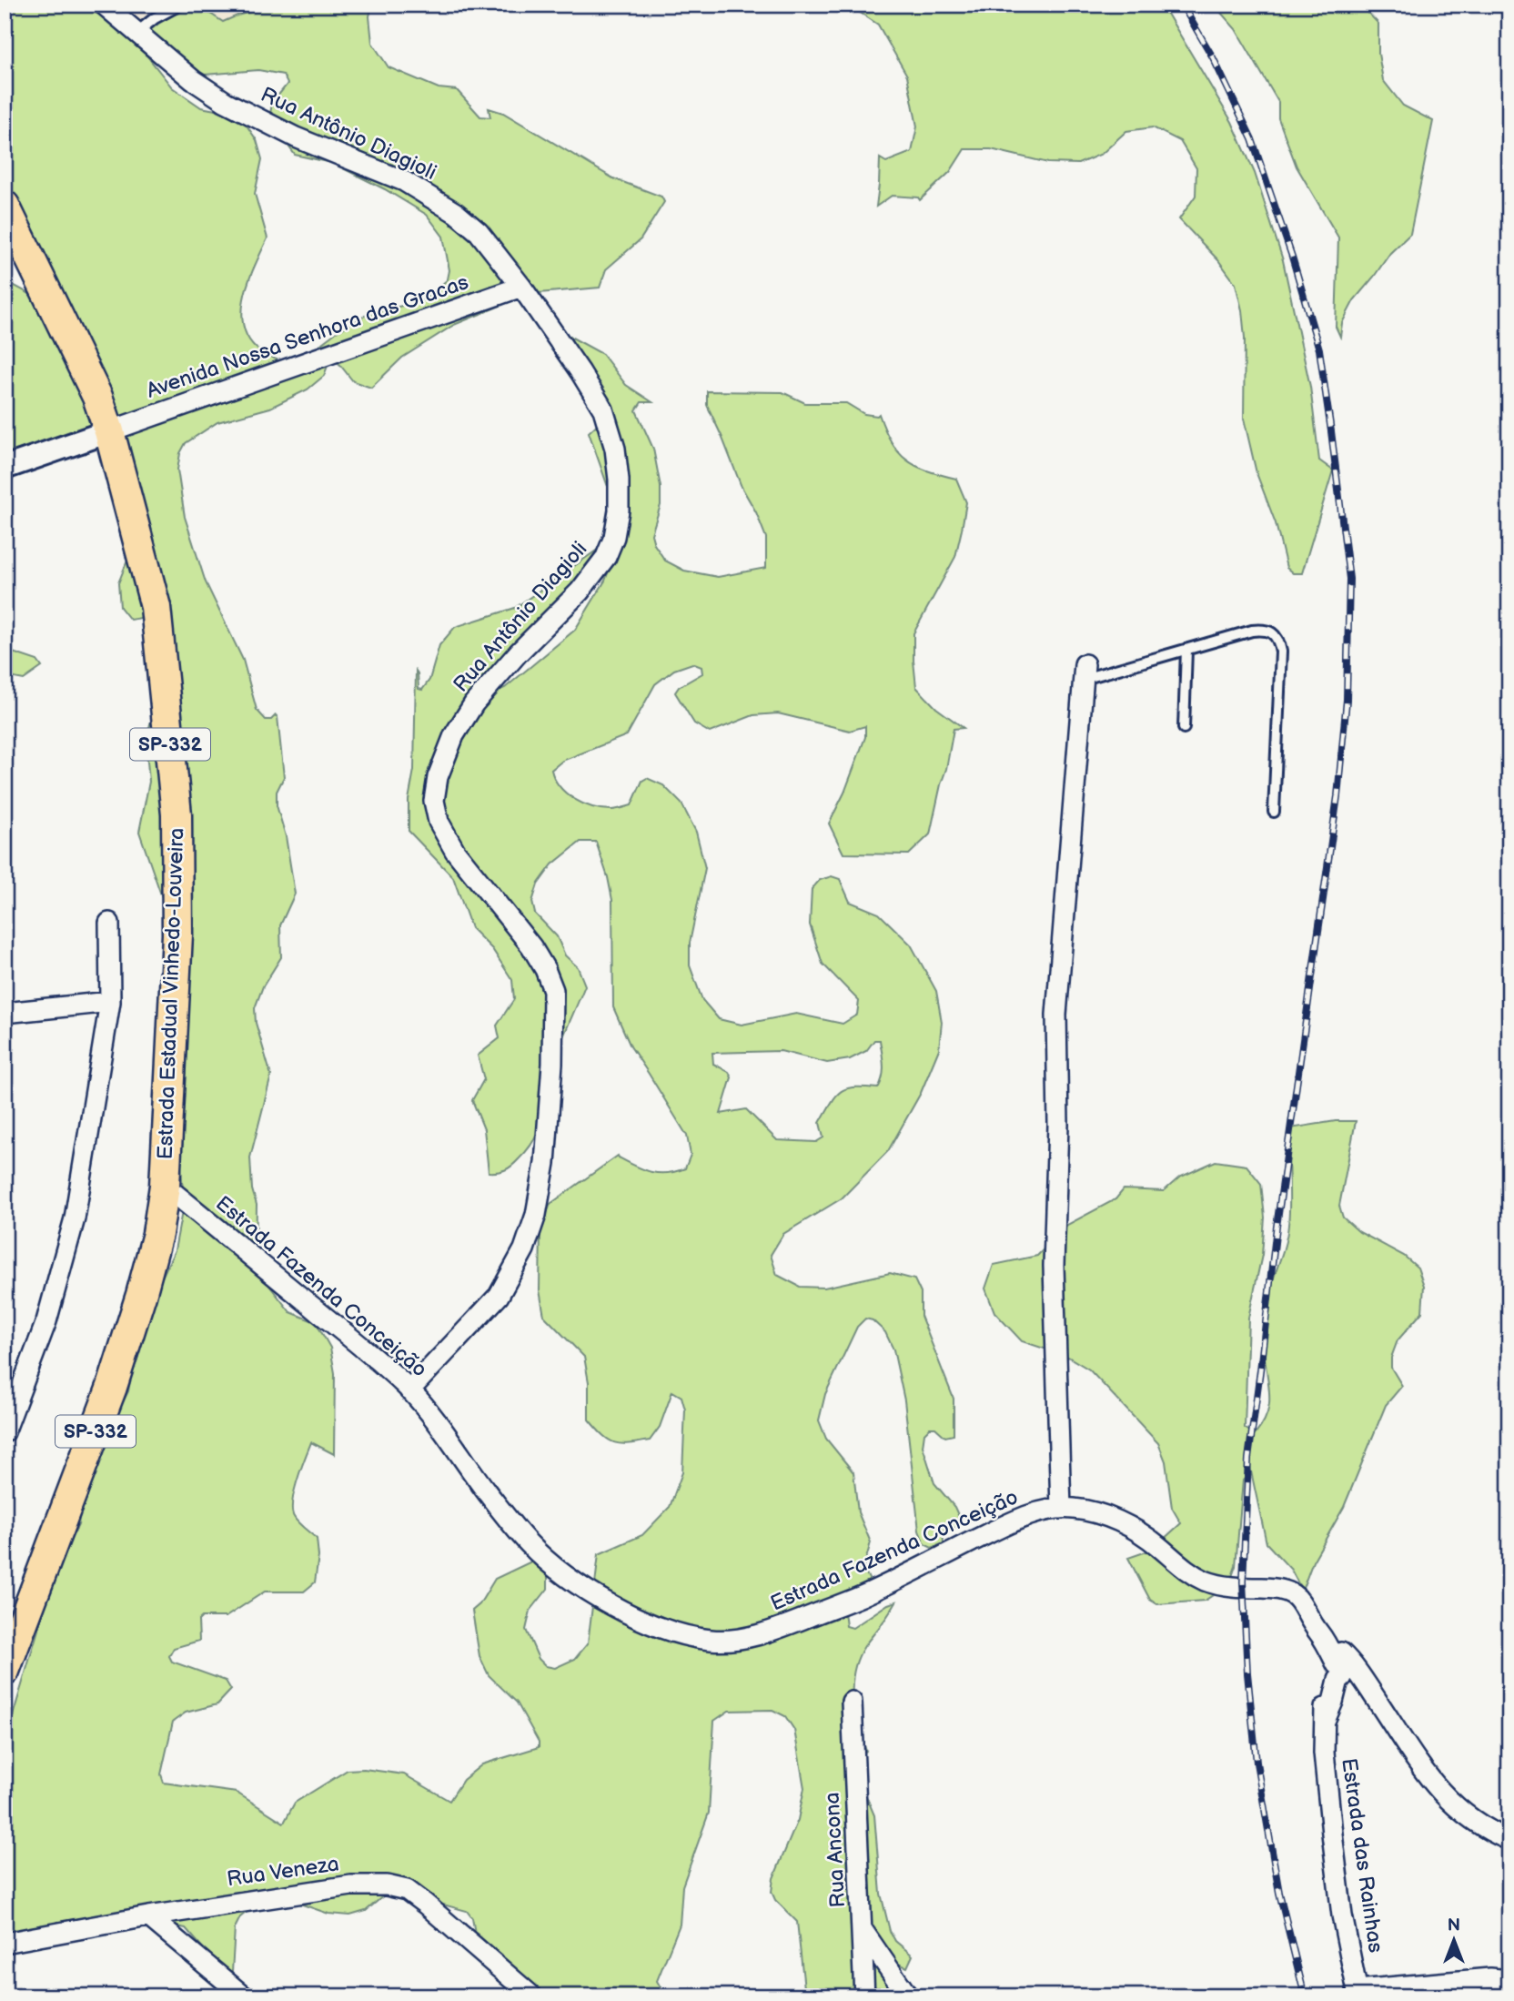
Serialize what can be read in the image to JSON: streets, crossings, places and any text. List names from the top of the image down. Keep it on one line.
{"streets":{"main road":["SP-332","Estrada Estadual Vinhedo-Louveira"],"street":["Rua Antônio Diagioli","Avenida Nossa Senhora das Gracas","Estrada Fazenda Conceição","Rua Ancona","Estrada das Rainhas","Rua Veneza"]},"crossings":[["Rua Antônio Diagioli","Avenida Nossa Senhora das Gracas"],["Rua Antônio Diagioli","Estrada Fazenda Conceição"],["Avenida Nossa Senhora das Gracas","Estrada Estadual Vinhedo-Louveira"],["Estrada Estadual Vinhedo-Louveira","Estrada Fazenda Conceição"],["Estrada Fazenda Conceição","Estrada das Rainhas"]],"north":"top"}
